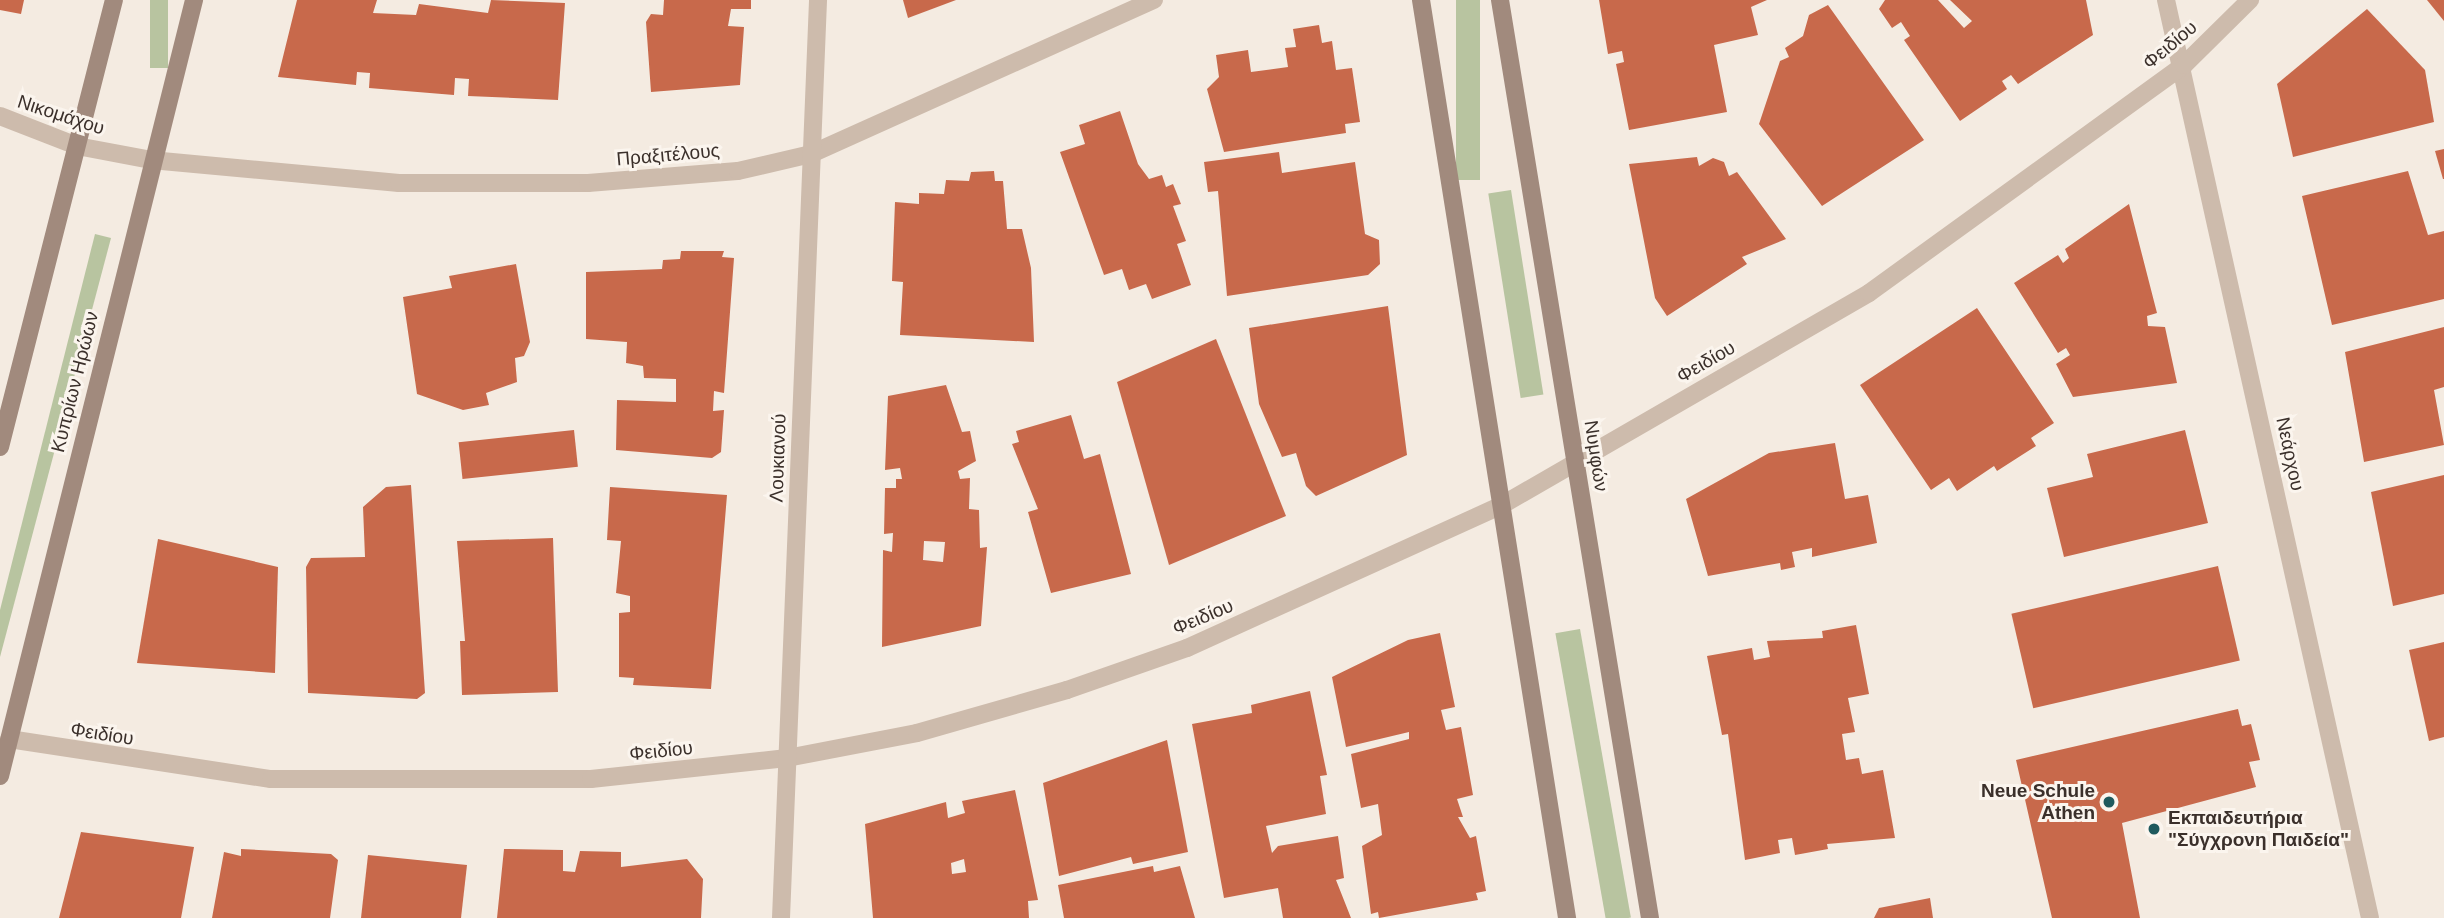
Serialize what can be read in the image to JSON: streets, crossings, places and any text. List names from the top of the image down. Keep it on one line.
{"streets":{"street":["Φειδίου","Νικομάχου","Πραξιτέλους","Κυπρίων Ηρώων","Νεάρχου","Νυμφών","Λουκιανού"]},"crossings":[["Φειδίου","Κυπρίων Ηρώων"],["Φειδίου","Νεάρχου"],["Φειδίου","Νυμφών"],["Φειδίου","Λουκιανού"],["Νικομάχου","Πραξιτέλους"],["Νικομάχου","Κυπρίων Ηρώων"],["Πραξιτέλους","Κυπρίων Ηρώων"],["Πραξιτέλους","Λουκιανού"]],"places":["Neue Schule Athen","Εκπαιδευτήρια \"Σύγχρονη Παιδεία\""]}
